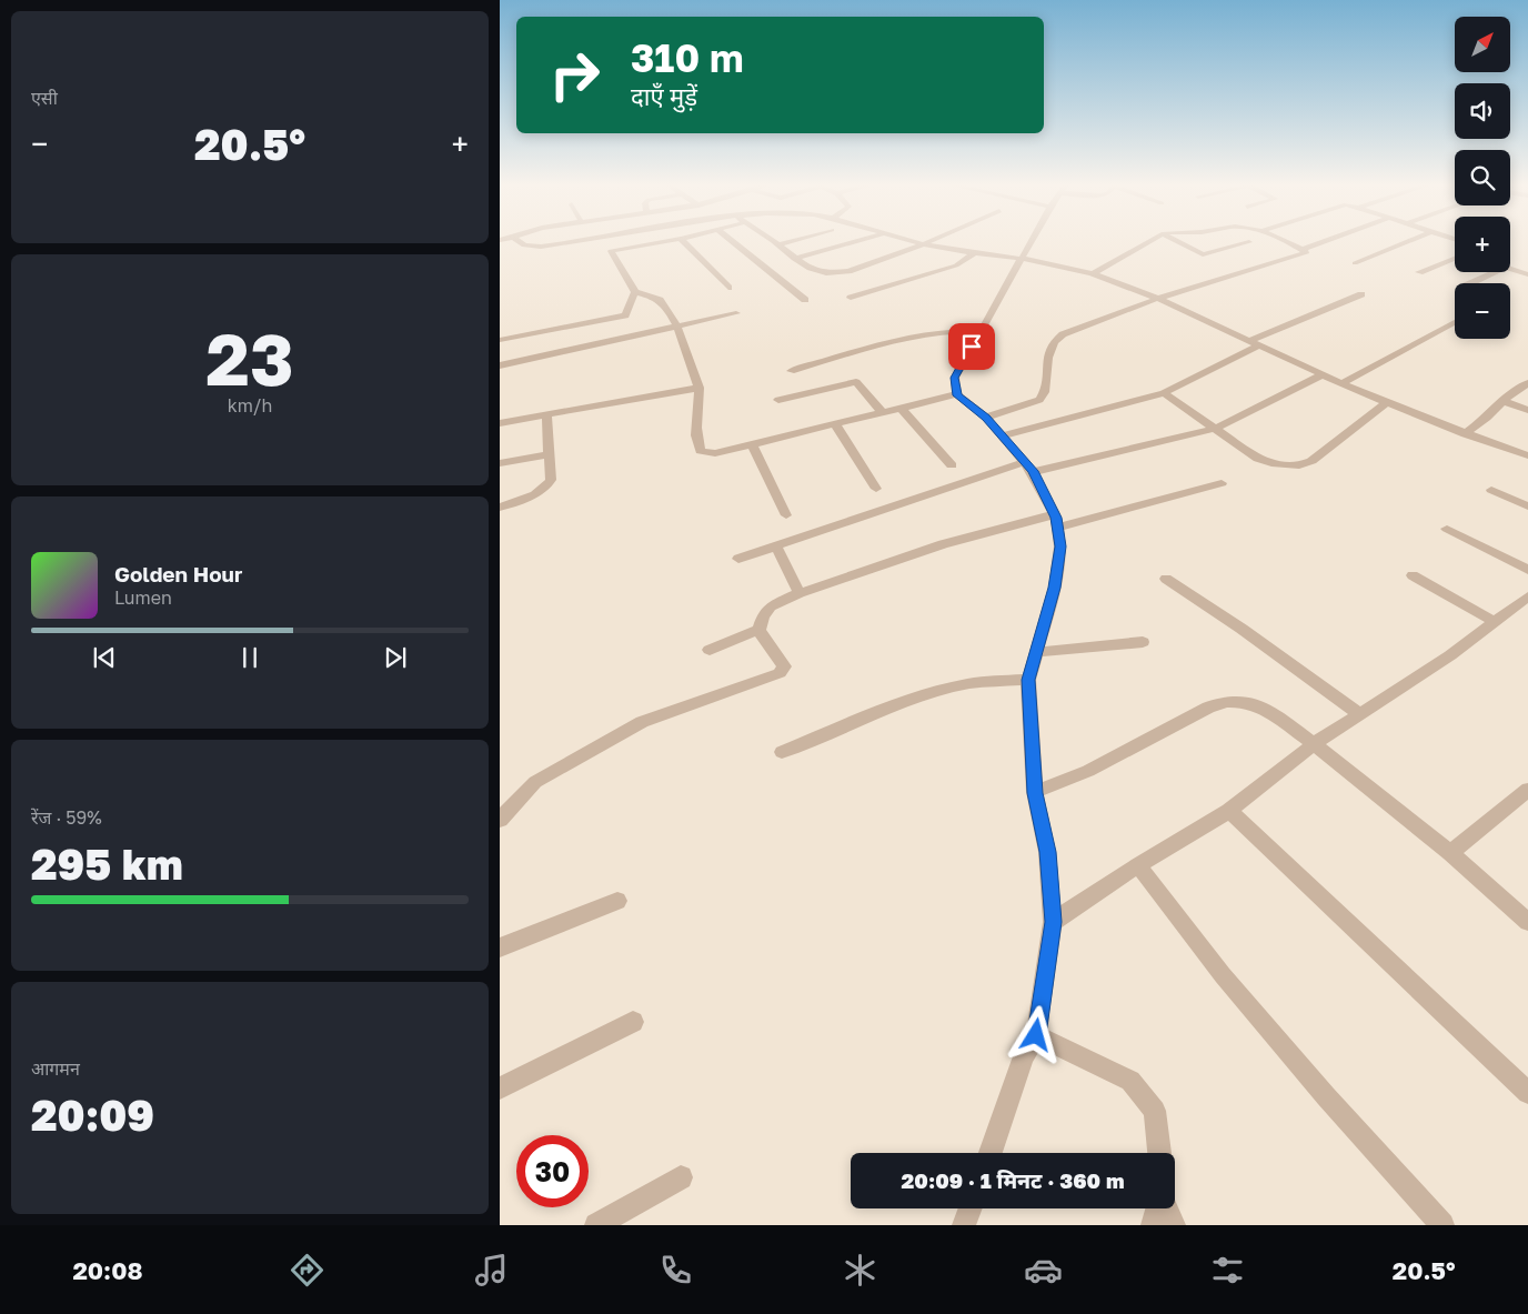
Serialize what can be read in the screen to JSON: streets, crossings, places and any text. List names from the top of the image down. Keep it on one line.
{"north":"top right","page":{"tile":["एसी",["23","km/h"],["रेंज · 59%","295 km"],["आगमन","20:09"]],"map_buttons":["+","−"],"turn":["310 m","दाएँ मुड़ें"],"heat":["−","20.5°","+"],"song":["Golden Hour","Lumen"],"limit":"30","trip":"20:09 · 1 मिनट · 360 m","tabs":["20:08","20.5°"]}}
